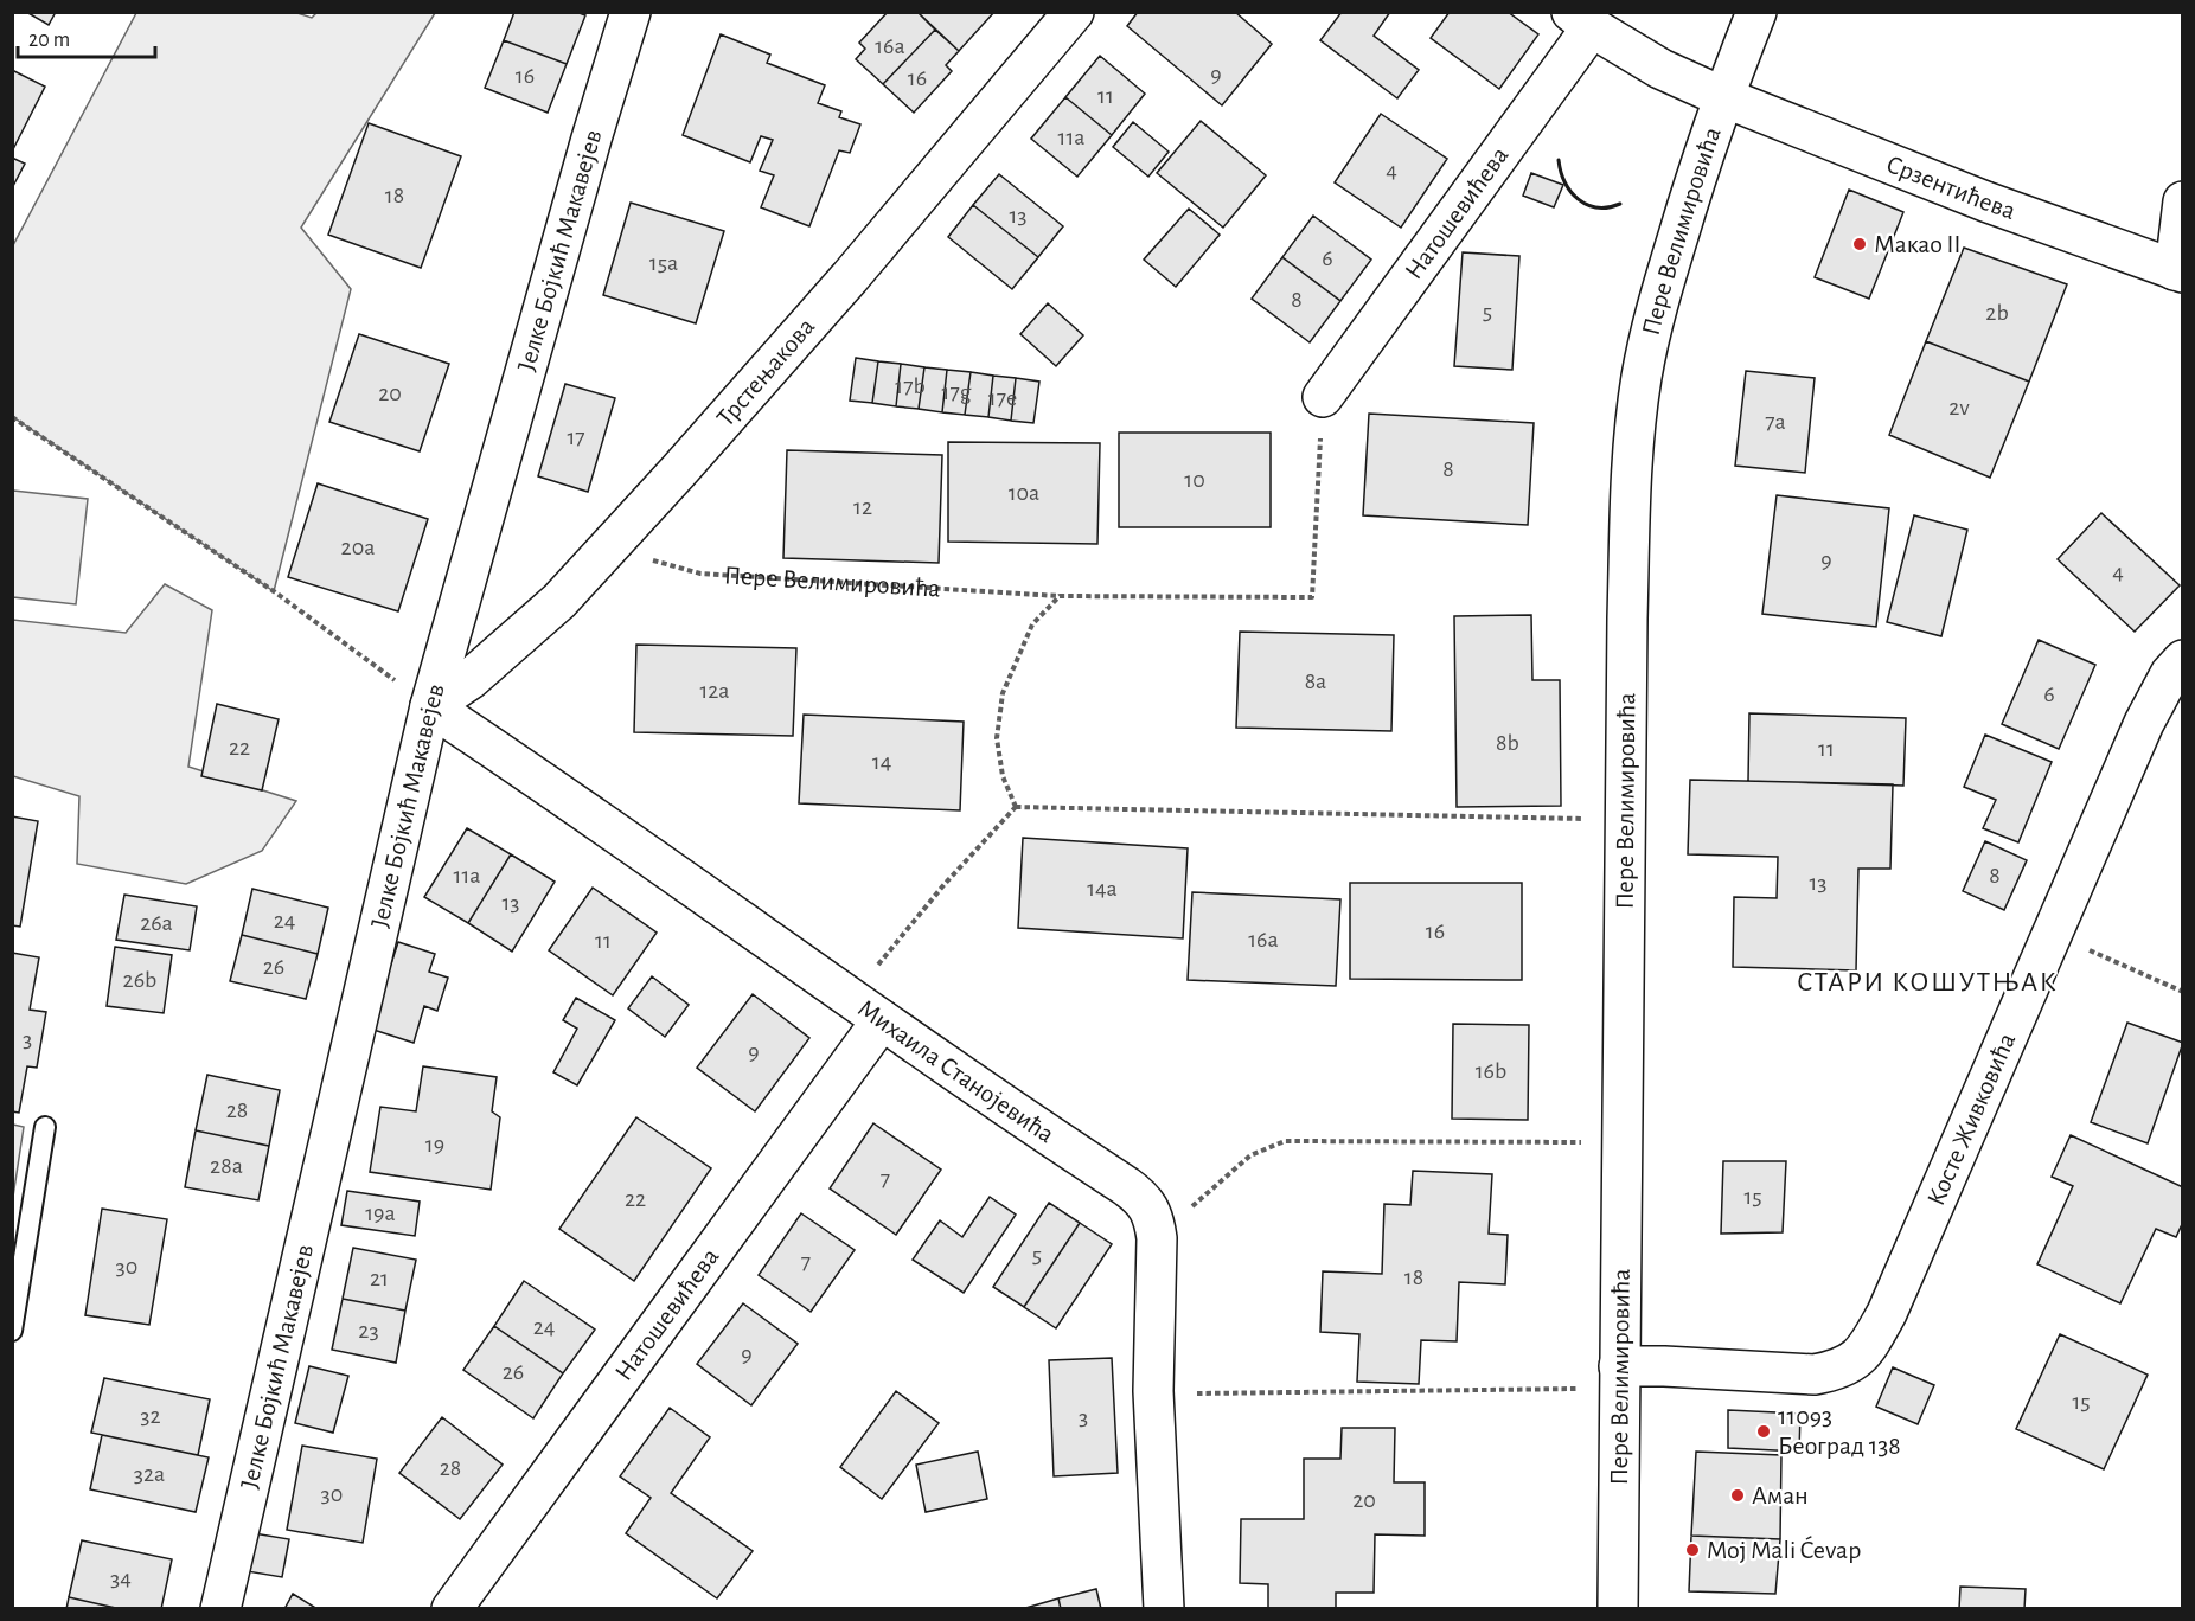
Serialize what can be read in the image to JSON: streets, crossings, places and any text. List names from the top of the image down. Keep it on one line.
{"streets":{"street":["Срзентићева","Натошевићева","Пере Велимировића","Јелке Бојкић Макавејев","Трстењакова","Михаила Станојевића","Косте Живковића"]},"crossings":[["Срзентићева","Натошевићева"],["Срзентићева","Пере Велимировића"],["Натошевићева","Пере Велимировића"],["Натошевићева","Михаила Станојевића"],["Пере Велимировића","Трстењакова"],["Пере Велимировића","Косте Живковића"],["Јелке Бојкић Макавејев","Трстењакова"],["Јелке Бојкић Макавејев","Михаила Станојевића"],["Трстењакова","Михаила Станојевића"]],"districts":["СТАРИ КОШУТЊАК"],"places":["Макао II","11093 Београд 138","Аман","Moj Mali Ćevap"],"house_numbers":["16a","9","16","16","11","11a","4","18","13","6","15a","8","5","2b","17b","17g","20","17e","2v","7a","17","8","10","10a","12","20a","9","4","8a","12a","6","8b","22","11","14","11a","8","13","14a","13","24","26a","16","16a","11","26","26b","3","9","16b","28","19","28a","7","15","22","19a","5","7","30","18","21","24","23","9","26","15","32","3","28","32a","30","20","34"],"scale_bar":"20 m"}
